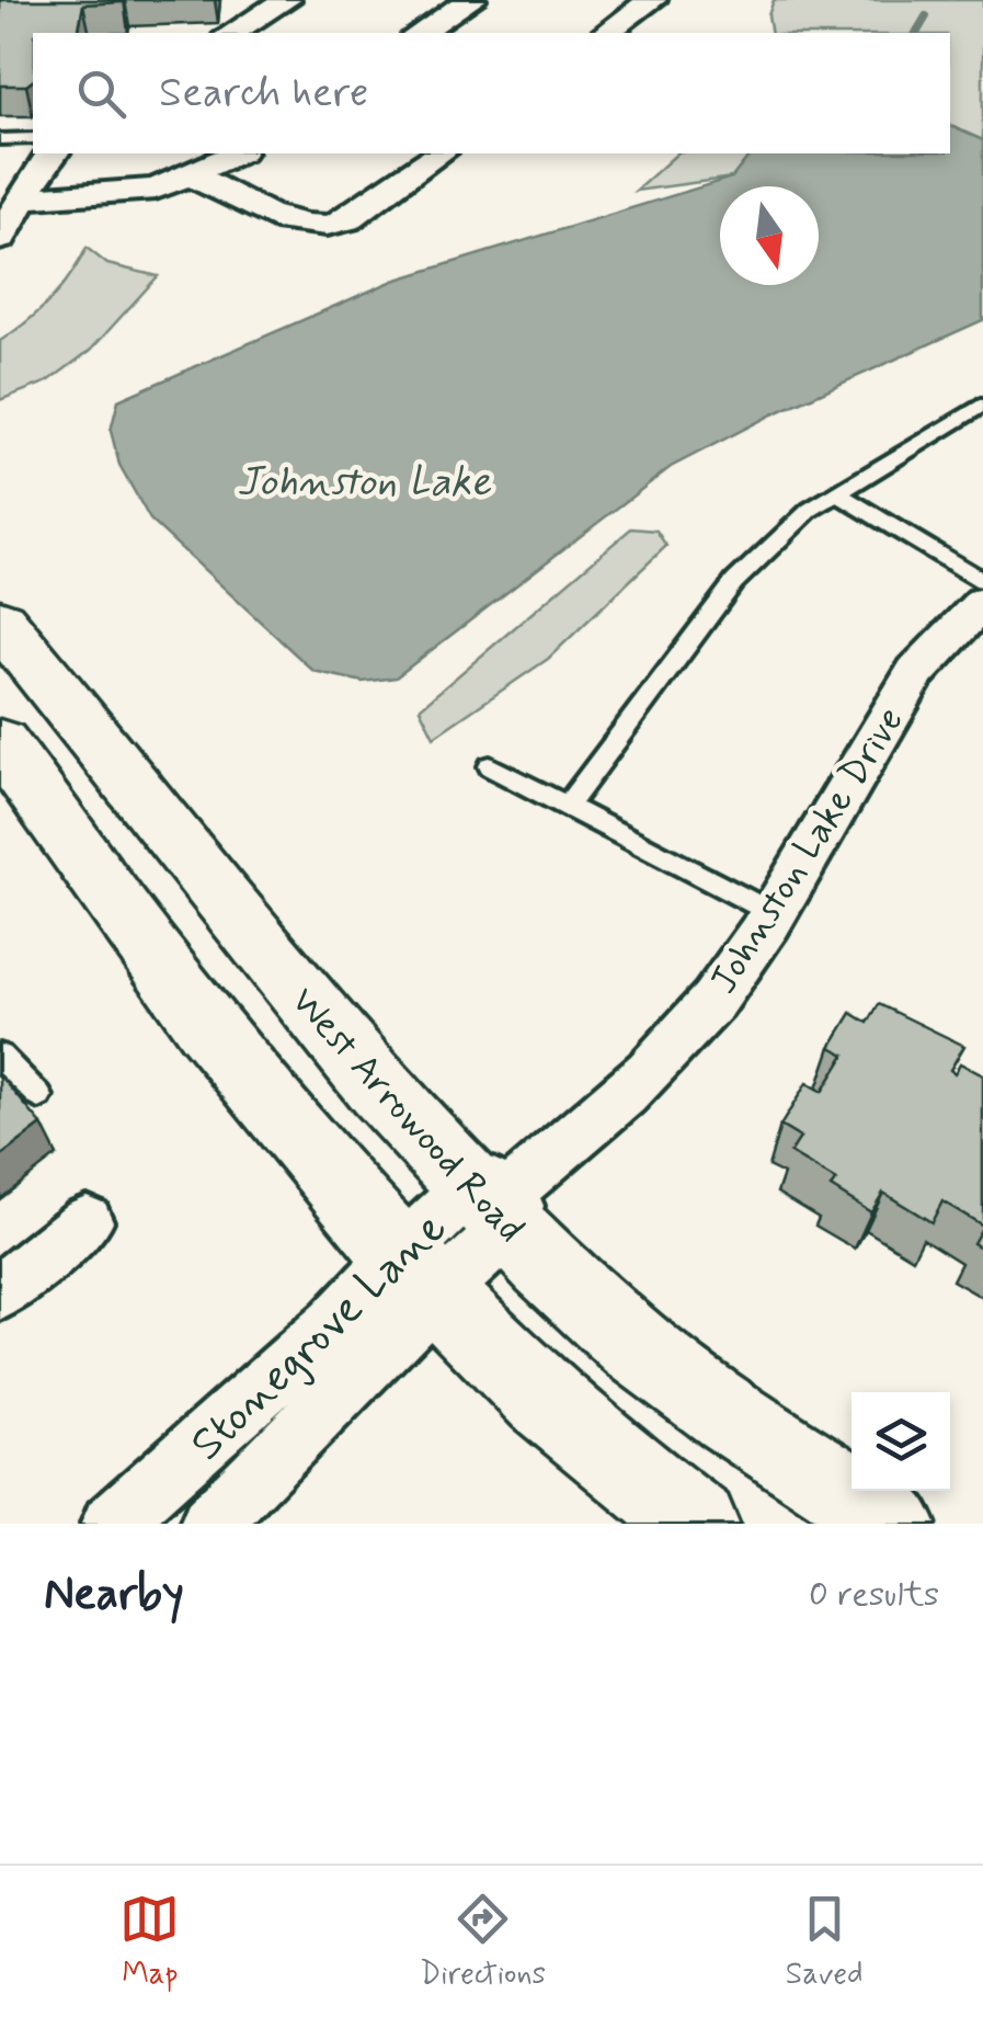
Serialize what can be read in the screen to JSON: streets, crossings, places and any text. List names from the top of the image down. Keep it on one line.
{"streets":{"main road":["West Arrowood Road"],"street":["Johnston Lake Drive","Stonegrove Lane"]},"crossings":[["Johnston Lake Drive","West Arrowood Road"],["Johnston Lake Drive","Stonegrove Lane"],["West Arrowood Road","Stonegrove Lane"]],"water":["Johnston Lake"],"north":"bottom","page":{"search":"Search here","heading":["Nearby","0 results"],"nav":["Map","Directions","Saved"]}}
